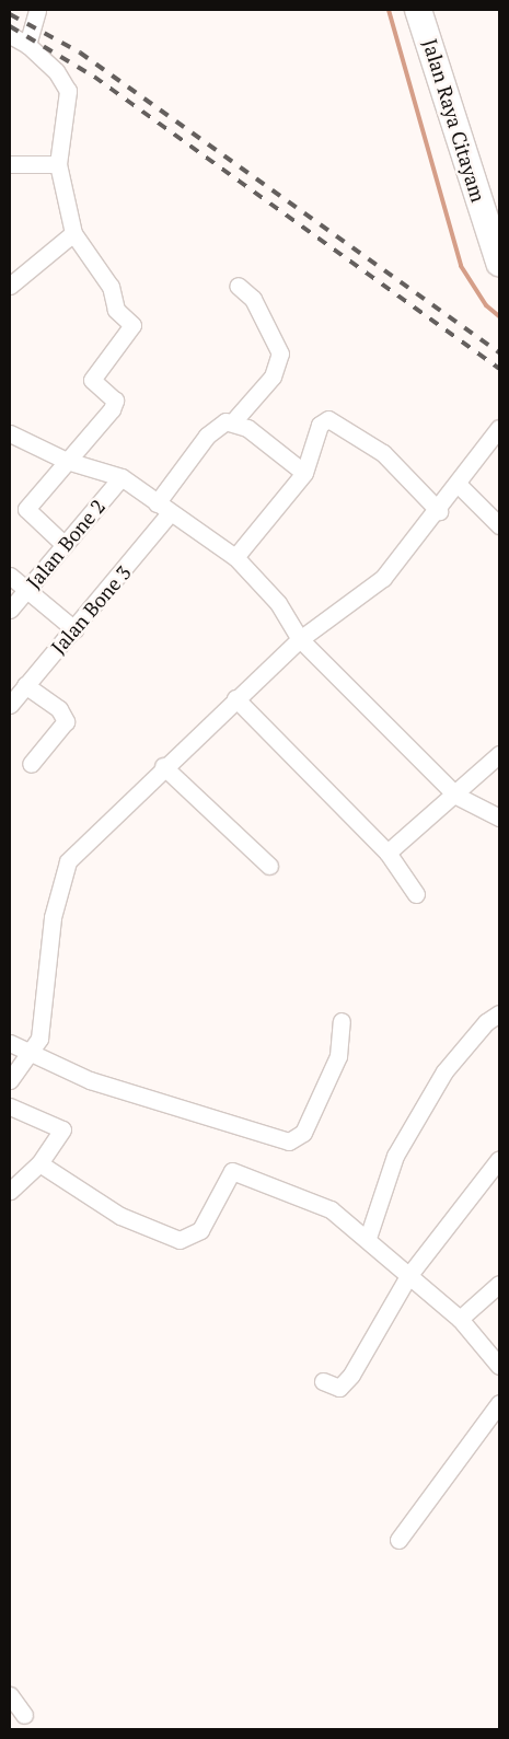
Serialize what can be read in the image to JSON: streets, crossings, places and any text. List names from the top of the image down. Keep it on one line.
{"streets":{"main road":["Jalan Raya Citayam"],"street":["Jalan Bone 2","Jalan Bone 3"]}}
